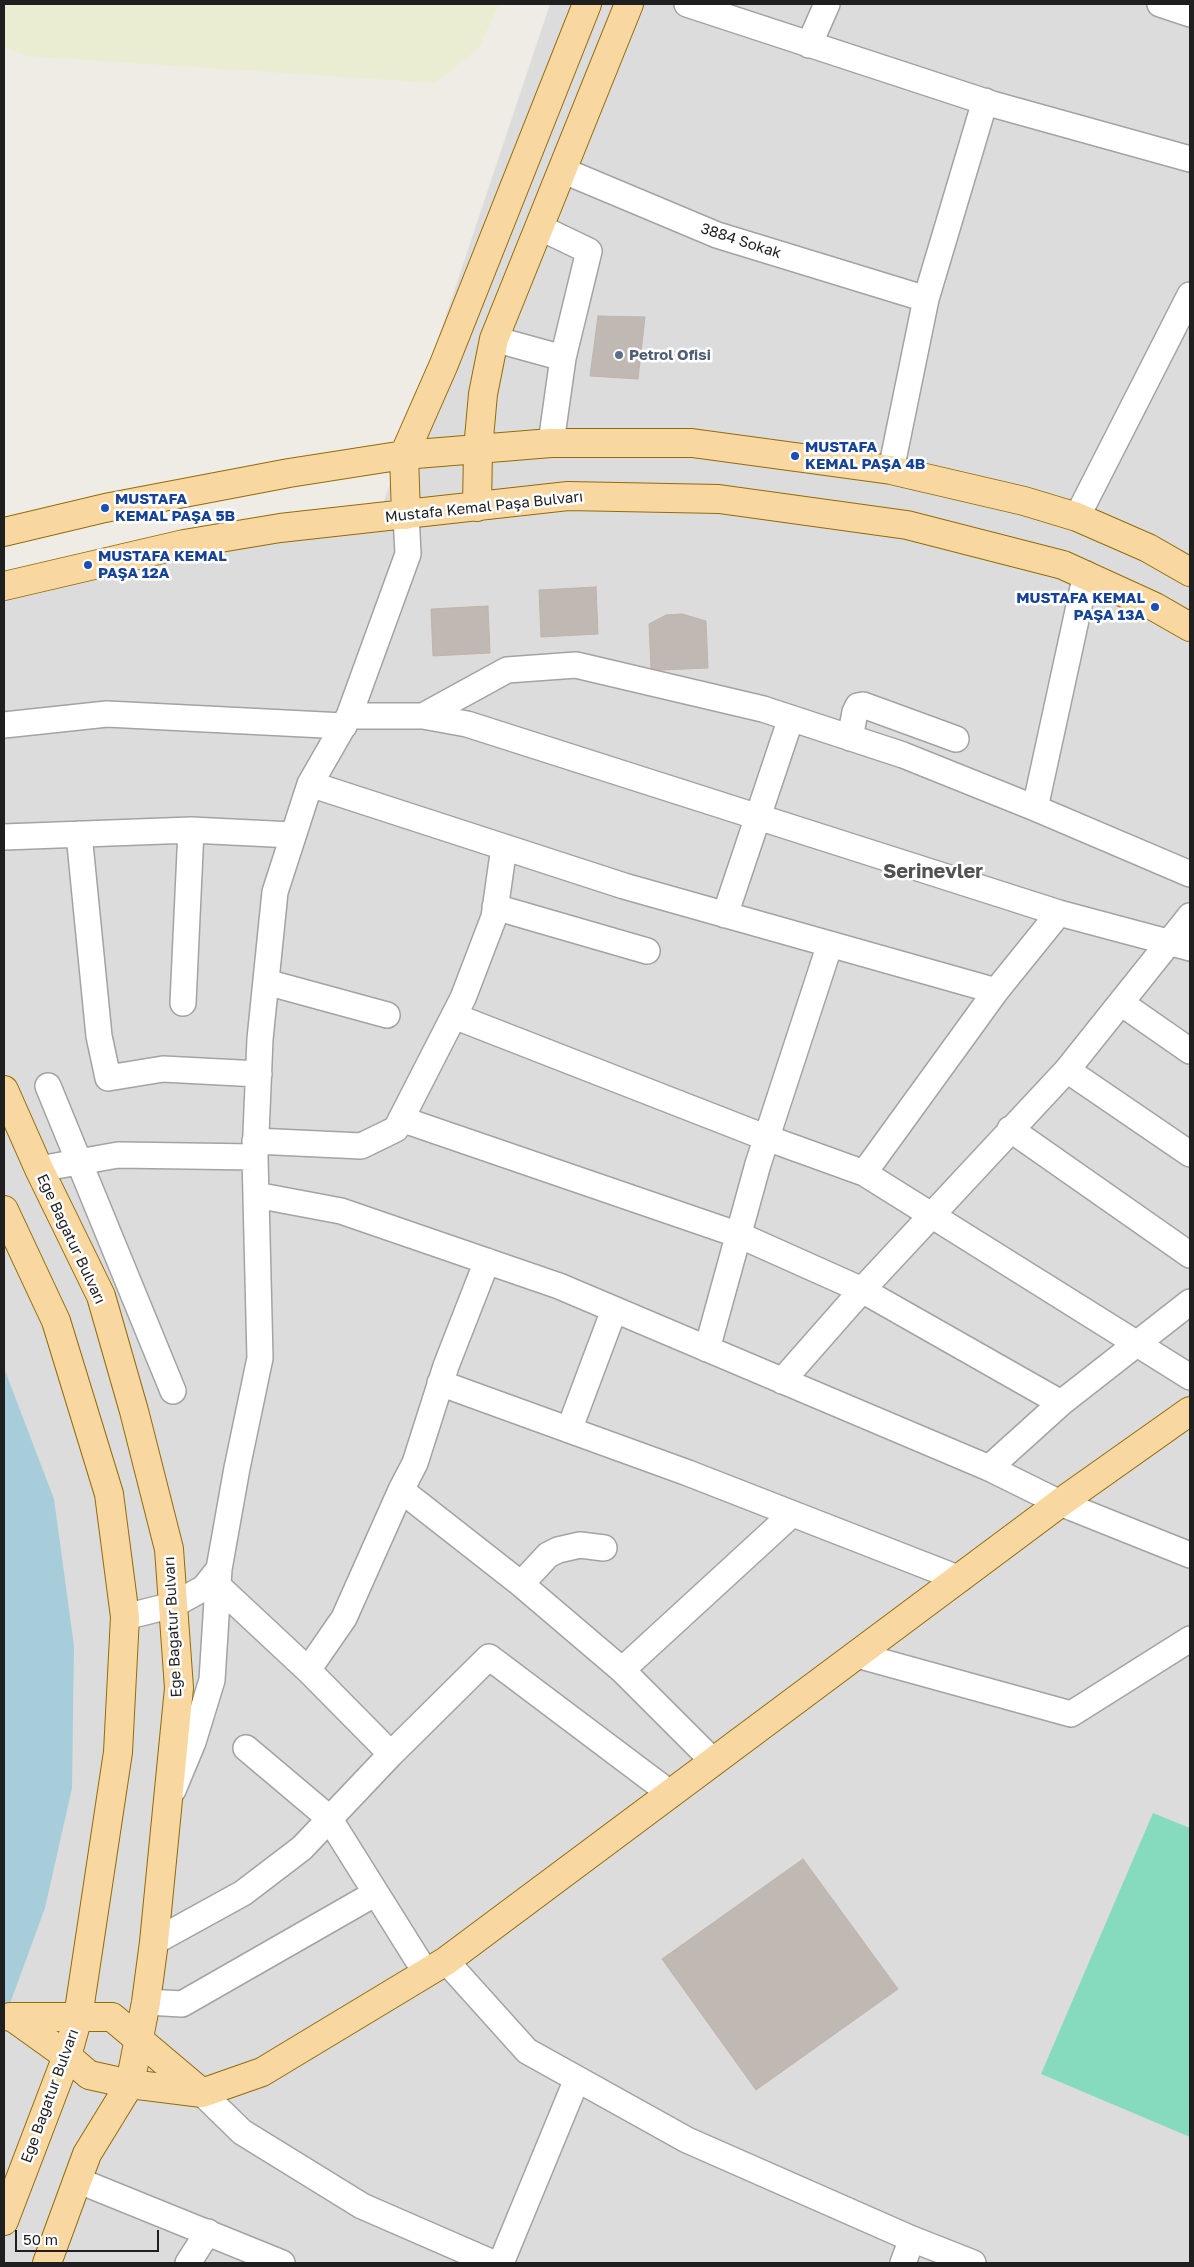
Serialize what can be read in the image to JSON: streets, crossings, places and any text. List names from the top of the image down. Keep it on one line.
{"streets":{"main road":["Mustafa Kemal Paşa Bulvarı","Ege Bağatur Bulvarı"],"street":["3884 Sokak"]},"districts":["Serinevler"],"places":["Petrol Ofisi","MUSTAFA KEMAL PAŞA 4B","MUSTAFA KEMAL PAŞA 5B","MUSTAFA KEMAL PAŞA 12A","MUSTAFA KEMAL PAŞA 13A"],"scale_bar":"50 m"}
